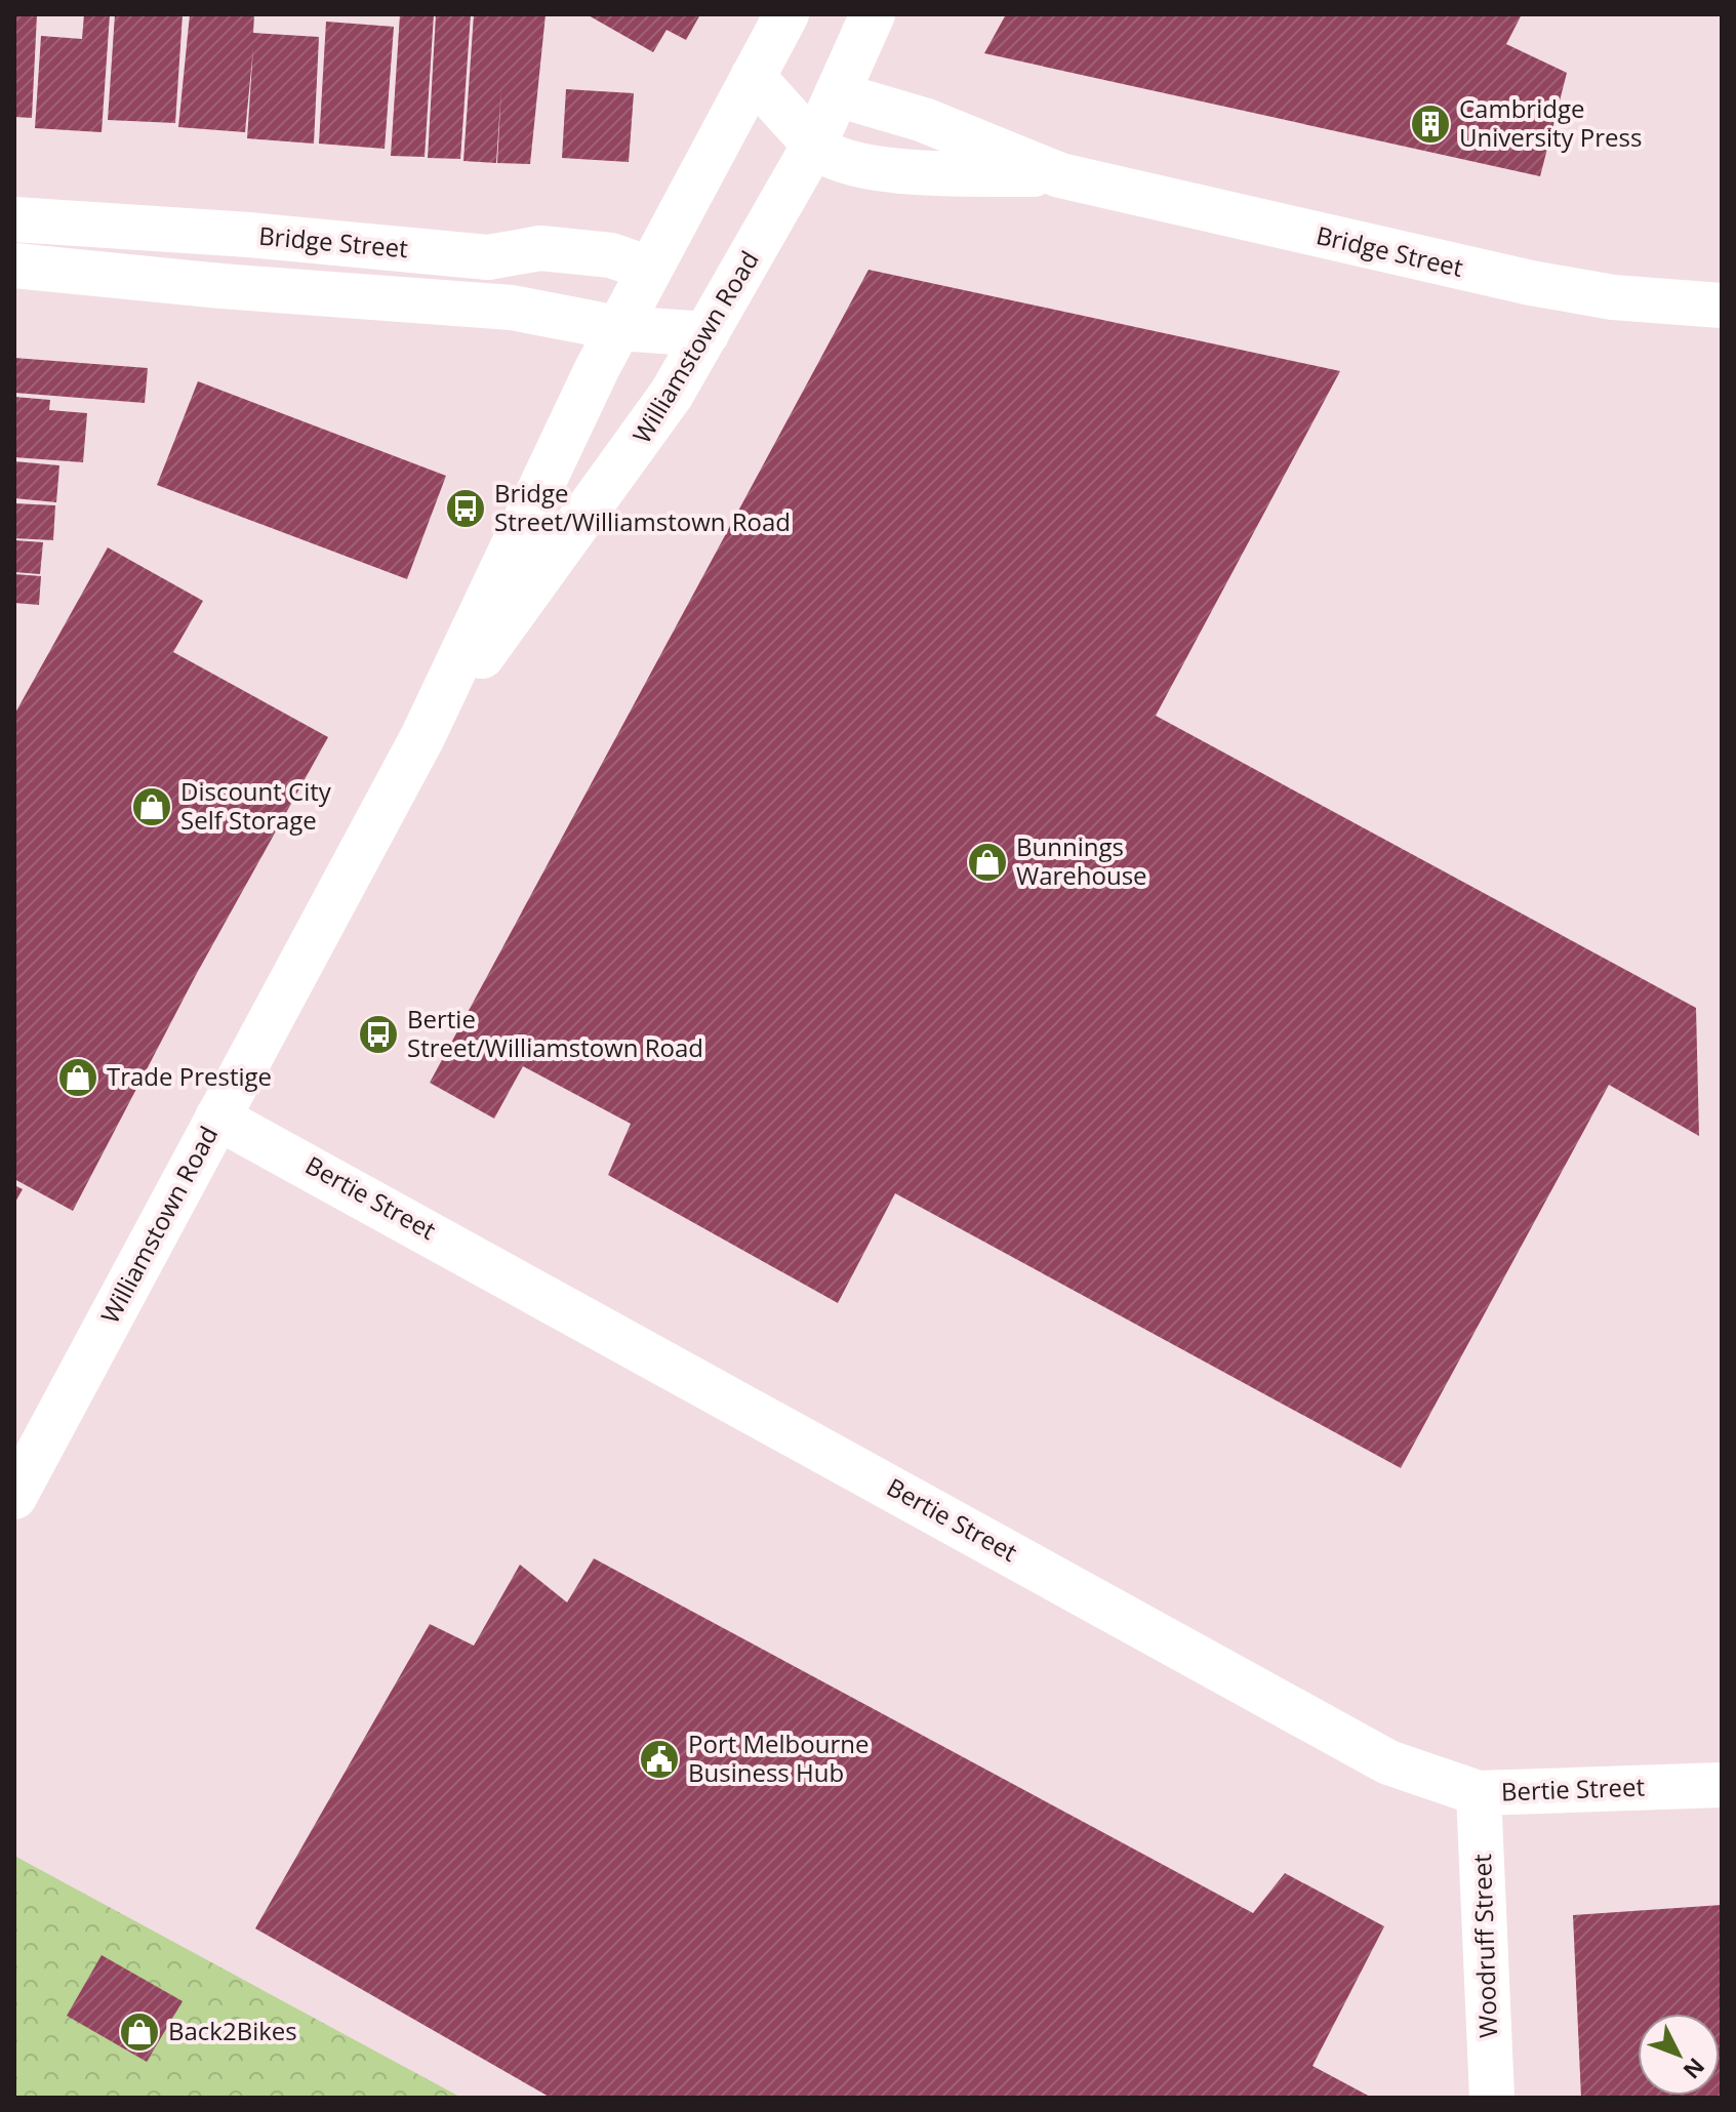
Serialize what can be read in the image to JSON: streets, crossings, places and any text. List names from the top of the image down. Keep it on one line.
{"streets":{"street":["Bridge Street","Williamstown Road","Bertie Street","Woodruff Street"]},"crossings":[["Bridge Street","Williamstown Road"],["Williamstown Road","Bertie Street"],["Bertie Street","Woodruff Street"]],"places":{"building":["Cambridge University Press"],"bus stop":["Bridge Street/Williamstown Road","Bertie Street/Williamstown Road"],"shop":["Discount City Self Storage","Bunnings Warehouse","Trade Prestige","Back2Bikes"],"public building":["Port Melbourne Business Hub"]},"north":"bottom right"}
